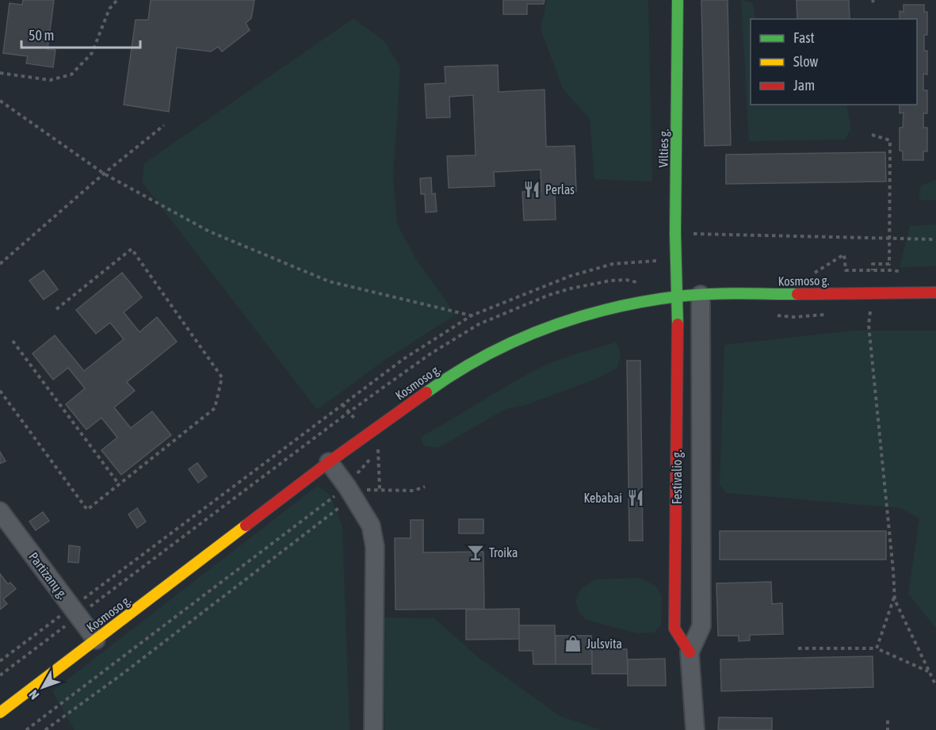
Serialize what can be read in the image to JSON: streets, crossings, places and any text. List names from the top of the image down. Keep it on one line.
{"streets":{"main road":["Vilties g.","Kosmoso g.","Festivalio g."],"street":["Partizanų g."]},"crossings":[["Vilties g.","Kosmoso g."],["Vilties g.","Festivalio g."],["Kosmoso g.","Festivalio g."],["Kosmoso g.","Partizanų g."]],"places":{"restaurant":["Perlas","Kebabai"],"bar":["Troika"],"shop":["Julsvita"]},"legend":["Fast","Slow","Jam"],"scale_bar":"50 m","north":"bottom left"}
